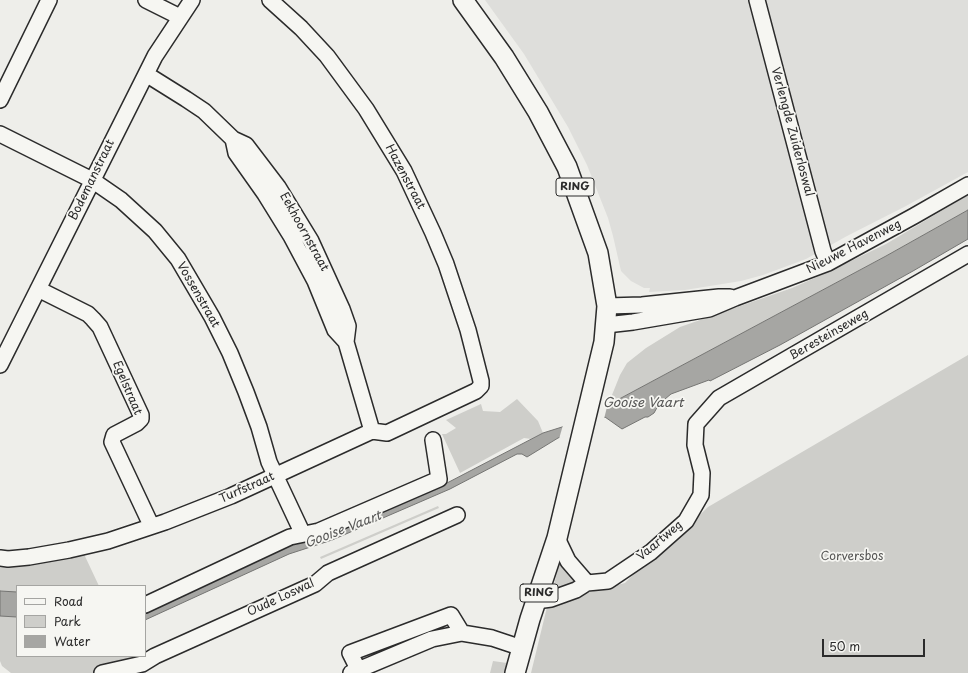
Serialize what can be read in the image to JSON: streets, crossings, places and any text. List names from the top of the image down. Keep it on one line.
{"streets":{"main road":["RING"],"street":["Verlengde Zuiderloswal","Hazenstraat","Bodemanstraat","Eekhoornstraat","Nieuwe Havenweg","Vossenstraat","Beresteinseweg","Egelstraat","Turfstraat","Vaartweg","Oude Loswal"]},"crossings":[["Verlengde Zuiderloswal","Nieuwe Havenweg"],["Hazenstraat","Turfstraat"],["Bodemanstraat","Eekhoornstraat"],["Bodemanstraat","Vossenstraat"],["Bodemanstraat","Egelstraat"],["RING","Nieuwe Havenweg"],["RING","Vaartweg"],["Eekhoornstraat","Turfstraat"],["Vossenstraat","Turfstraat"],["Beresteinseweg","Vaartweg"],["Egelstraat","Turfstraat"]],"water":["Gooise Vaart"],"parks":["Corversbos"],"legend":["Road","Park","Water"],"scale_bar":"50 m"}
